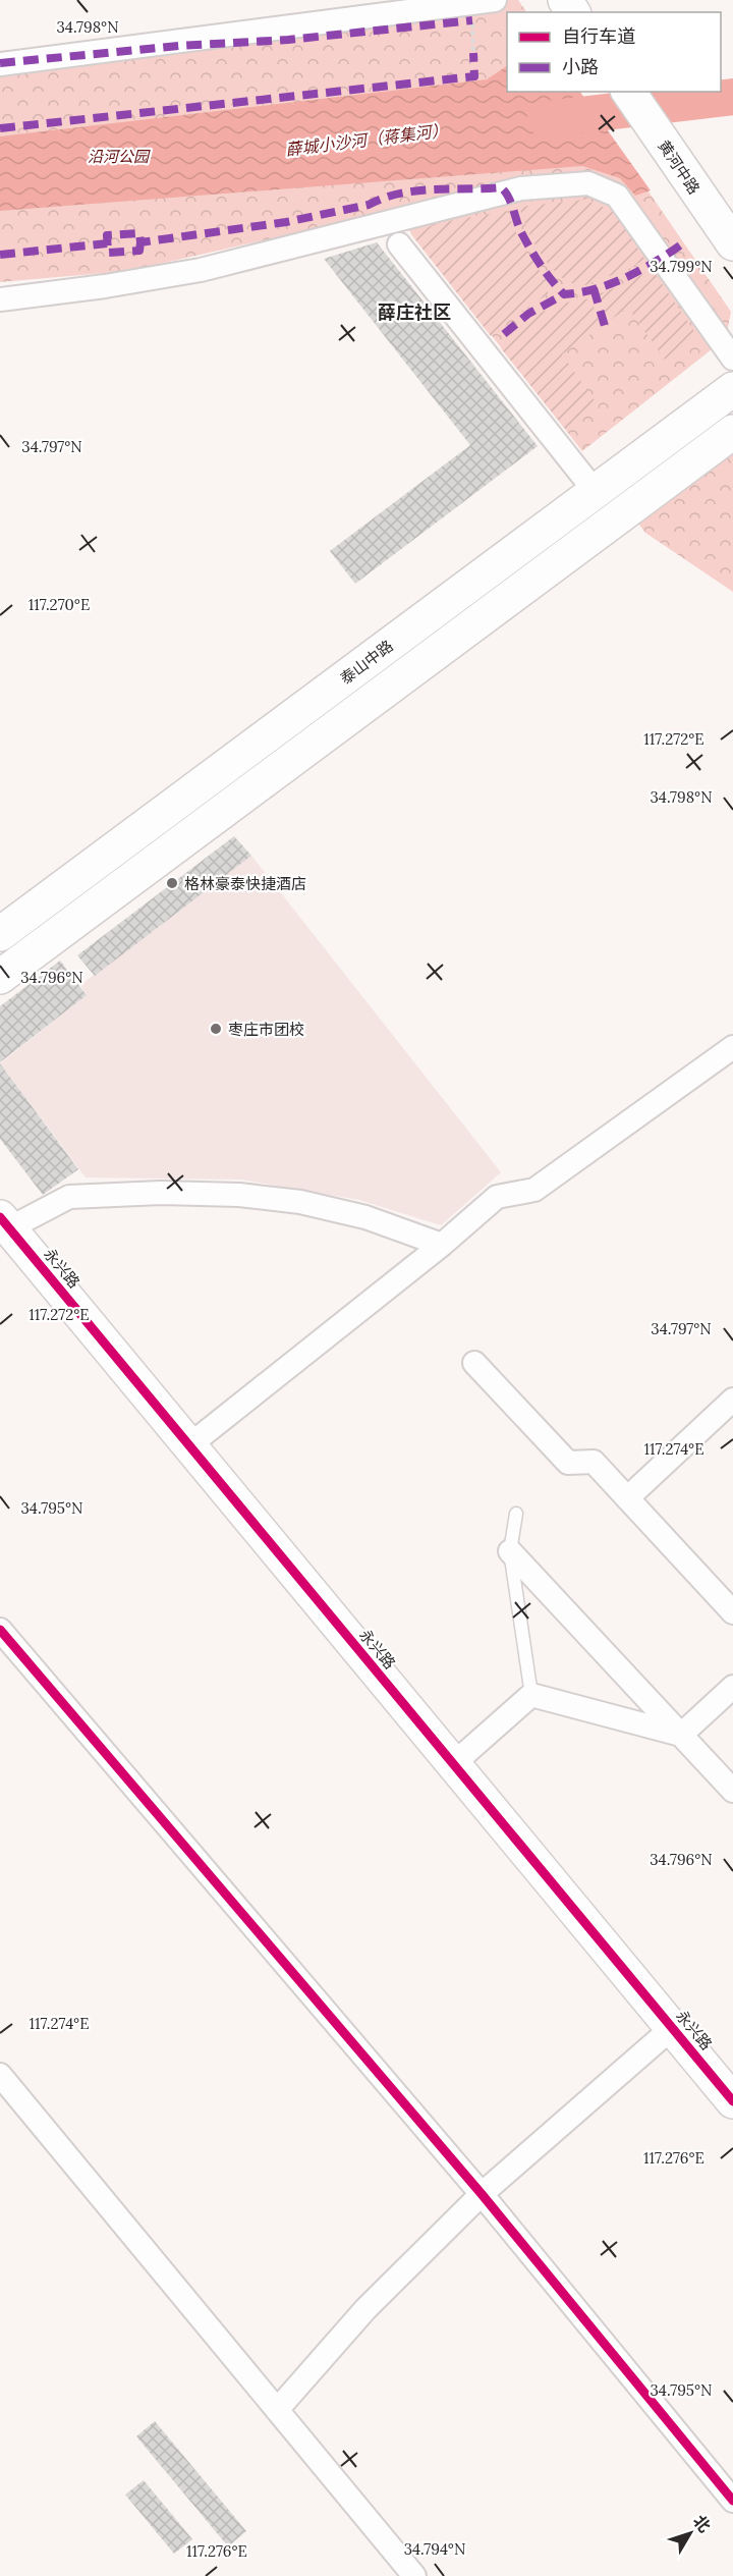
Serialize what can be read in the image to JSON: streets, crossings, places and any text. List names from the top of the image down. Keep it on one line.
{"streets":{"main road":["黄河中路","泰山中路","永兴路"]},"districts":["薛庄社区"],"water":["薛城小沙河（蒋集河）"],"parks":["沿河公园"],"places":["格林豪泰快捷酒店","枣庄市团校"],"legend":["自行车道","小路"],"north":"top right","coordinates":["34.798°N","34.799°N","34.797°N","117.270°E","117.272°E","34.796°N","117.274°E","34.795°N","117.276°E","34.794°N"]}
